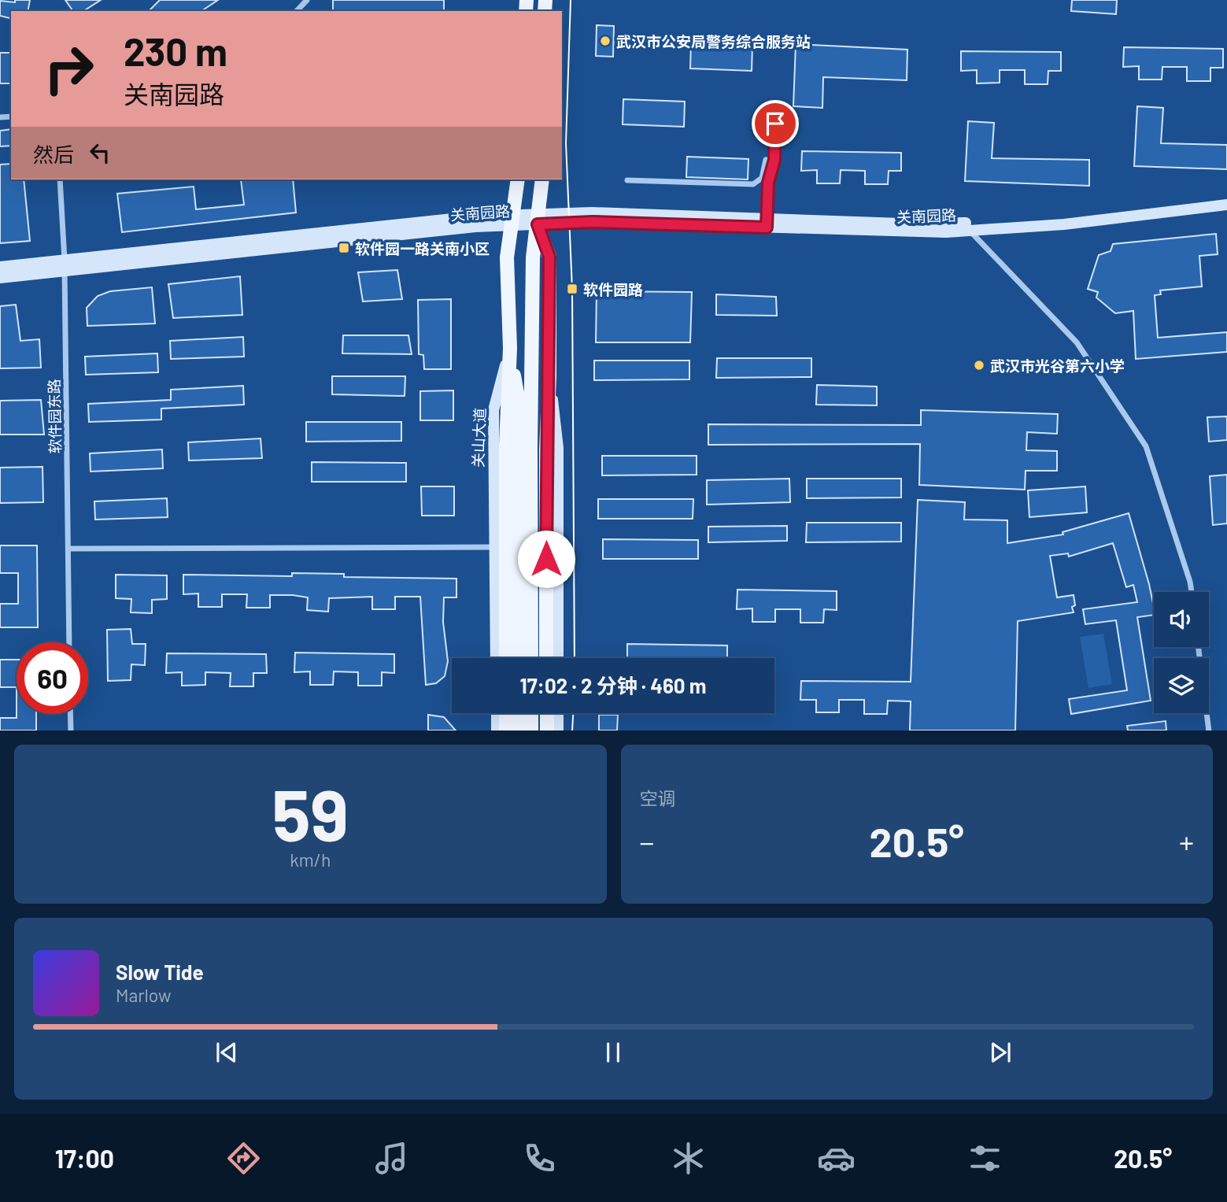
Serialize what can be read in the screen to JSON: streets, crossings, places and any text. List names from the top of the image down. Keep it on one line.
{"streets":{"main road":["关南园路","关山大道"],"street":["软件园东路"]},"crossings":[["关南园路","软件园东路"],["关南园路","关山大道"]],"places":{"other":["武汉市公安局警务综合服务站","武汉市光谷第六小学"],"transit":["软件园一路关南小区","软件园路"]},"page":{"turn":["230 m","关南园路"],"then":"然后","limit":"60","trip":"17:02 · 2 分钟 · 460 m","tile":[["59","km/h"],"空调"],"heat":["−","20.5°","+"],"song":["Slow Tide","Marlow"],"tabs":["17:00","20.5°"]}}
